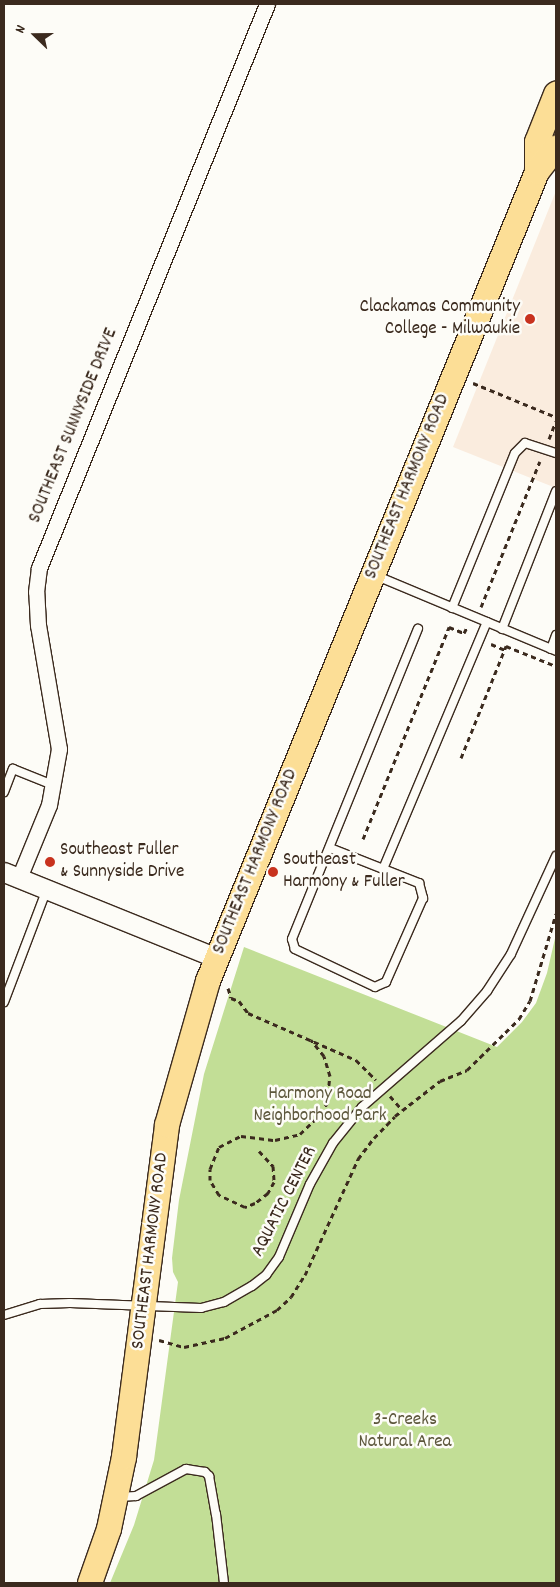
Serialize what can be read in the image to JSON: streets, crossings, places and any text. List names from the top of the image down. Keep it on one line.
{"streets":{"main road":["SOUTHEAST HARMONY ROAD"],"street":["SOUTHEAST SUNNYSIDE DRIVE"],"lane":["AQUATIC CENTER"]},"crossings":[["SOUTHEAST HARMONY ROAD","AQUATIC CENTER"]],"parks":["Harmony Road Neighborhood Park","3-Creeks Natural Area"],"places":["Clackamas Community College - Milwaukie","Southeast Fuller & Sunnyside Drive","Southeast Harmony & Fuller"],"north":"left"}
